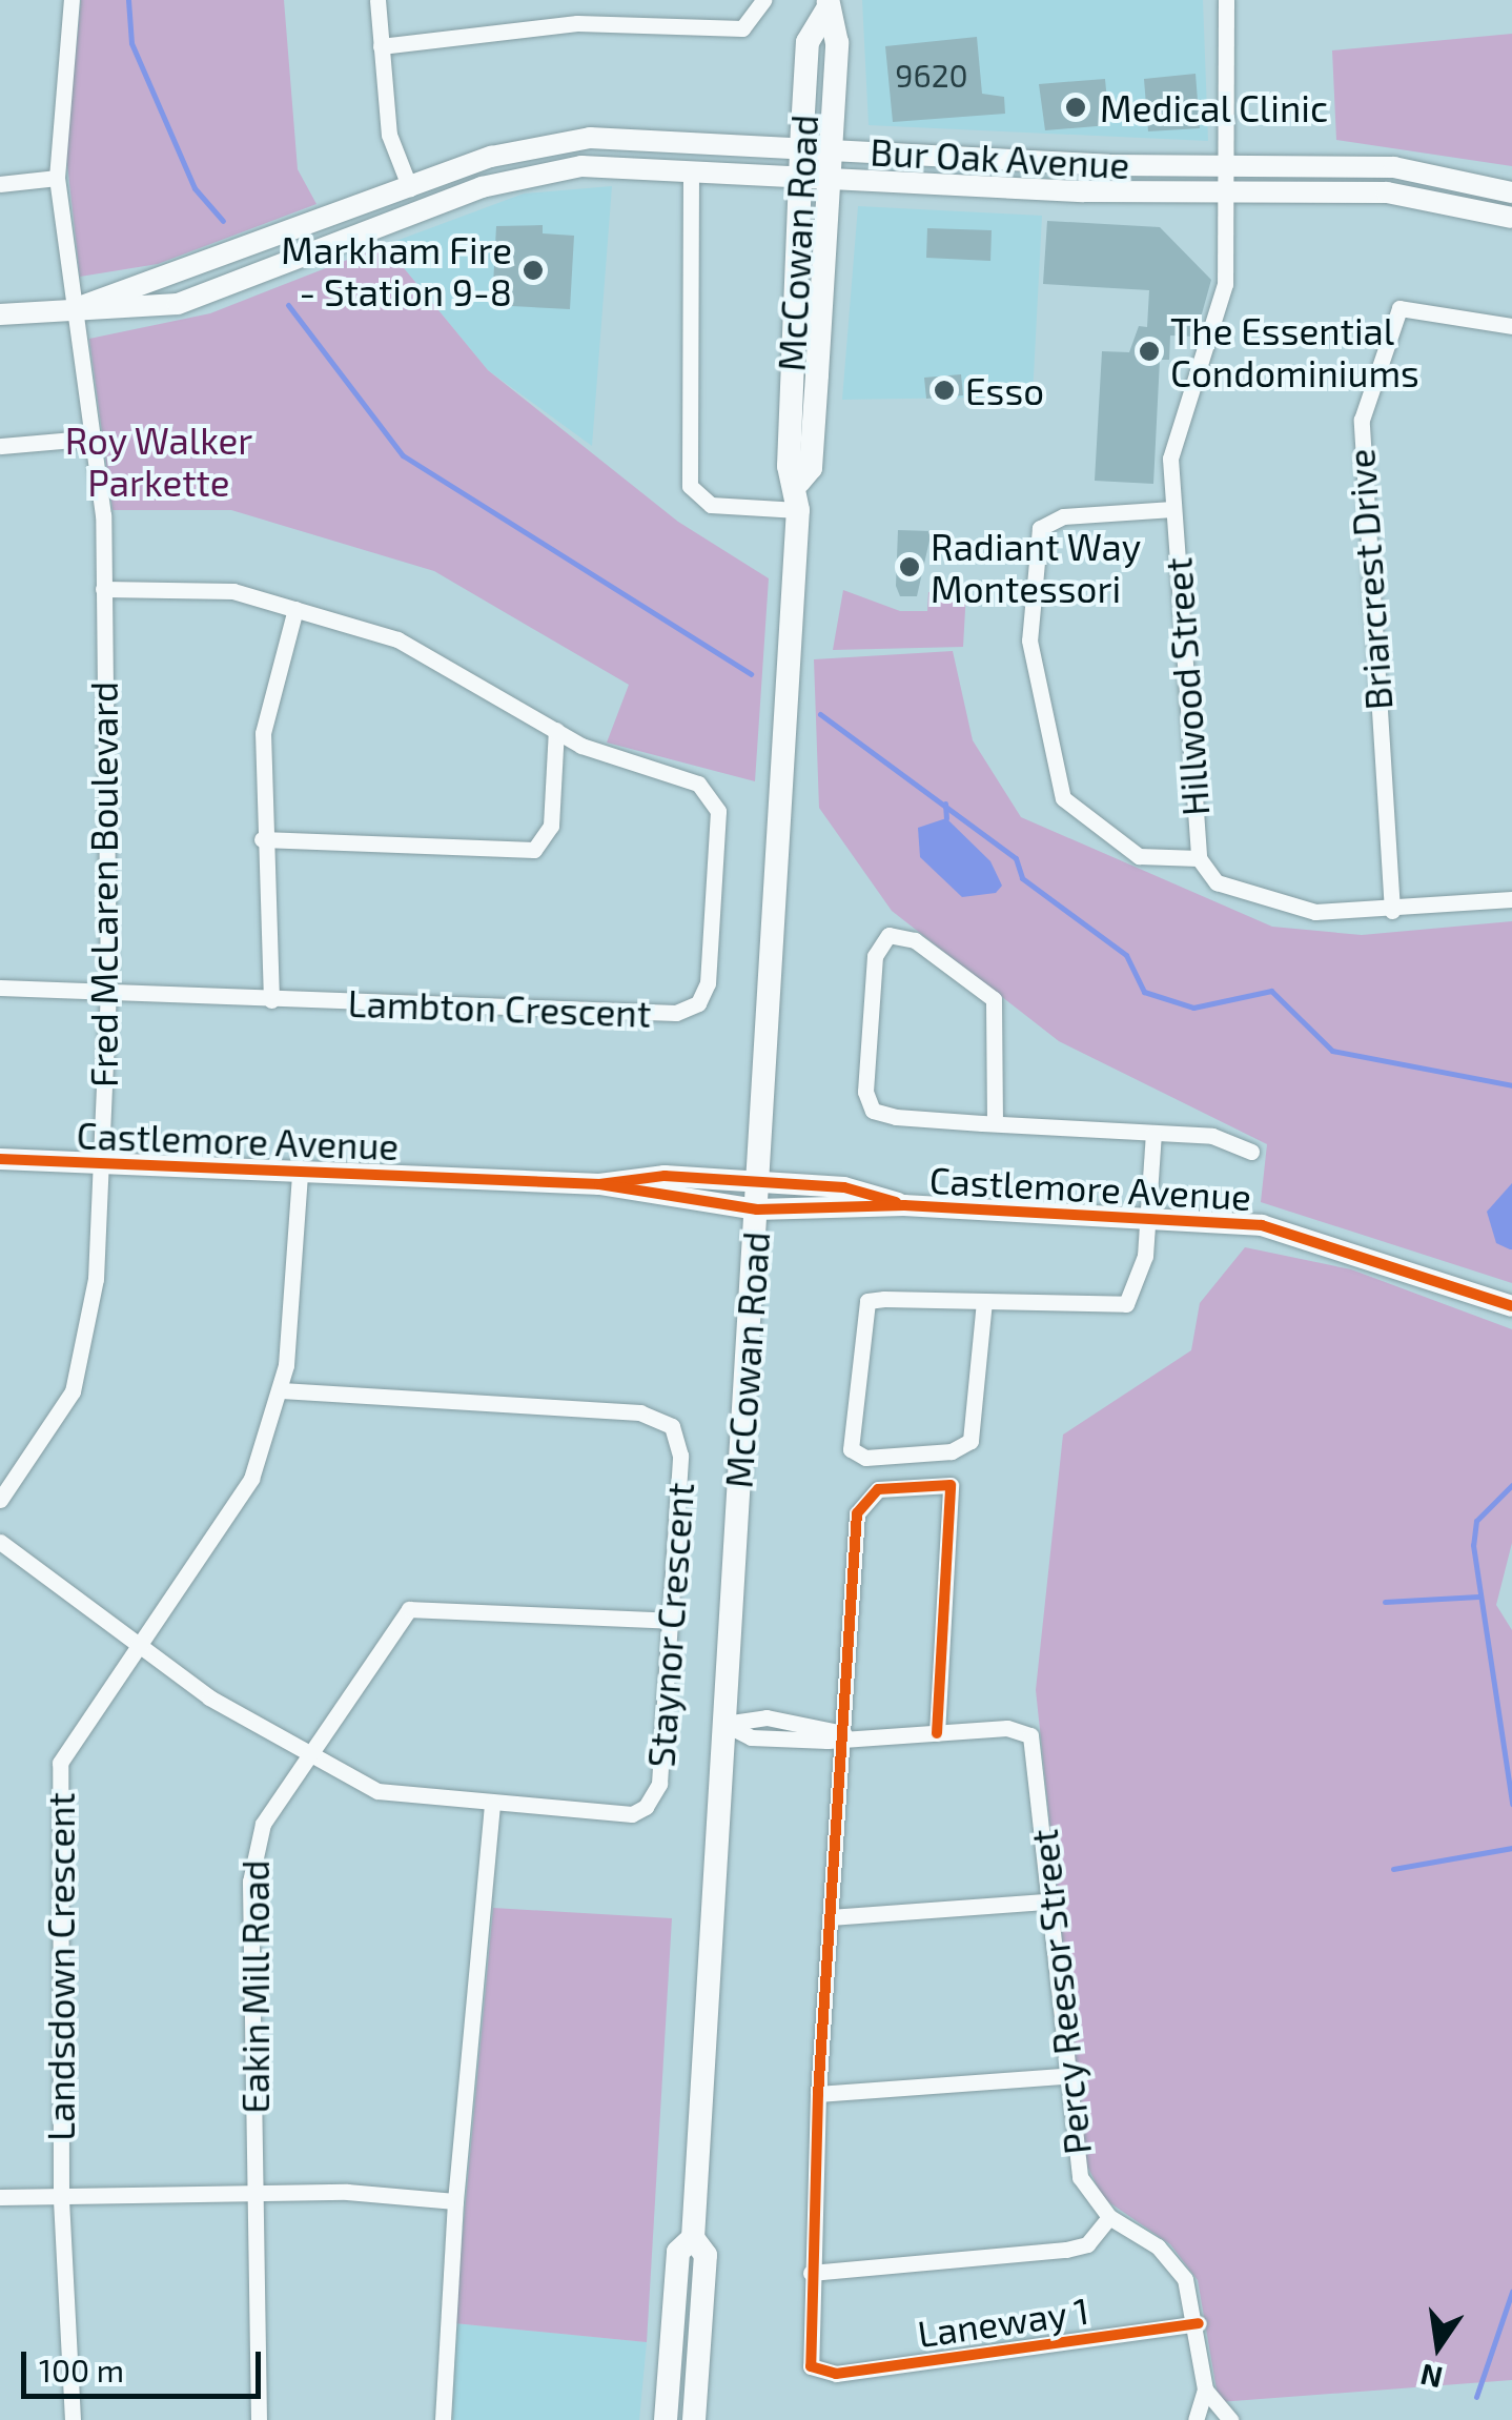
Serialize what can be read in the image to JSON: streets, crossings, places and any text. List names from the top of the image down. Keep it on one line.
{"streets":{"main road":["McCowan Road"],"street":["Bur Oak Avenue","Briarcrest Drive","Hillwood Street","Fred McLaren Boulevard","Lambton Crescent","Castlemore Avenue","Staynor Crescent","Landsdown Crescent","Eakin Mill Road","Percy Reesor Street","Laneway 1"]},"crossings":[["Bur Oak Avenue","McCowan Road"],["Bur Oak Avenue","Hillwood Street"],["Bur Oak Avenue","Fred McLaren Boulevard"],["McCowan Road","Castlemore Avenue"],["McCowan Road","Percy Reesor Street"],["Briarcrest Drive","Hillwood Street"],["Fred McLaren Boulevard","Lambton Crescent"],["Fred McLaren Boulevard","Castlemore Avenue"],["Castlemore Avenue","Landsdown Crescent"],["Staynor Crescent","Landsdown Crescent"],["Staynor Crescent","Eakin Mill Road"],["Landsdown Crescent","Eakin Mill Road"],["Percy Reesor Street","Laneway 1"]],"parks":["Roy Walker Parkette"],"places":["Medical Clinic","Markham Fire - Station 9-8","The Essential Condominiums","Esso","Radiant Way Montessori"],"house_numbers":["9620"],"scale_bar":"100 m","north":"bottom"}
